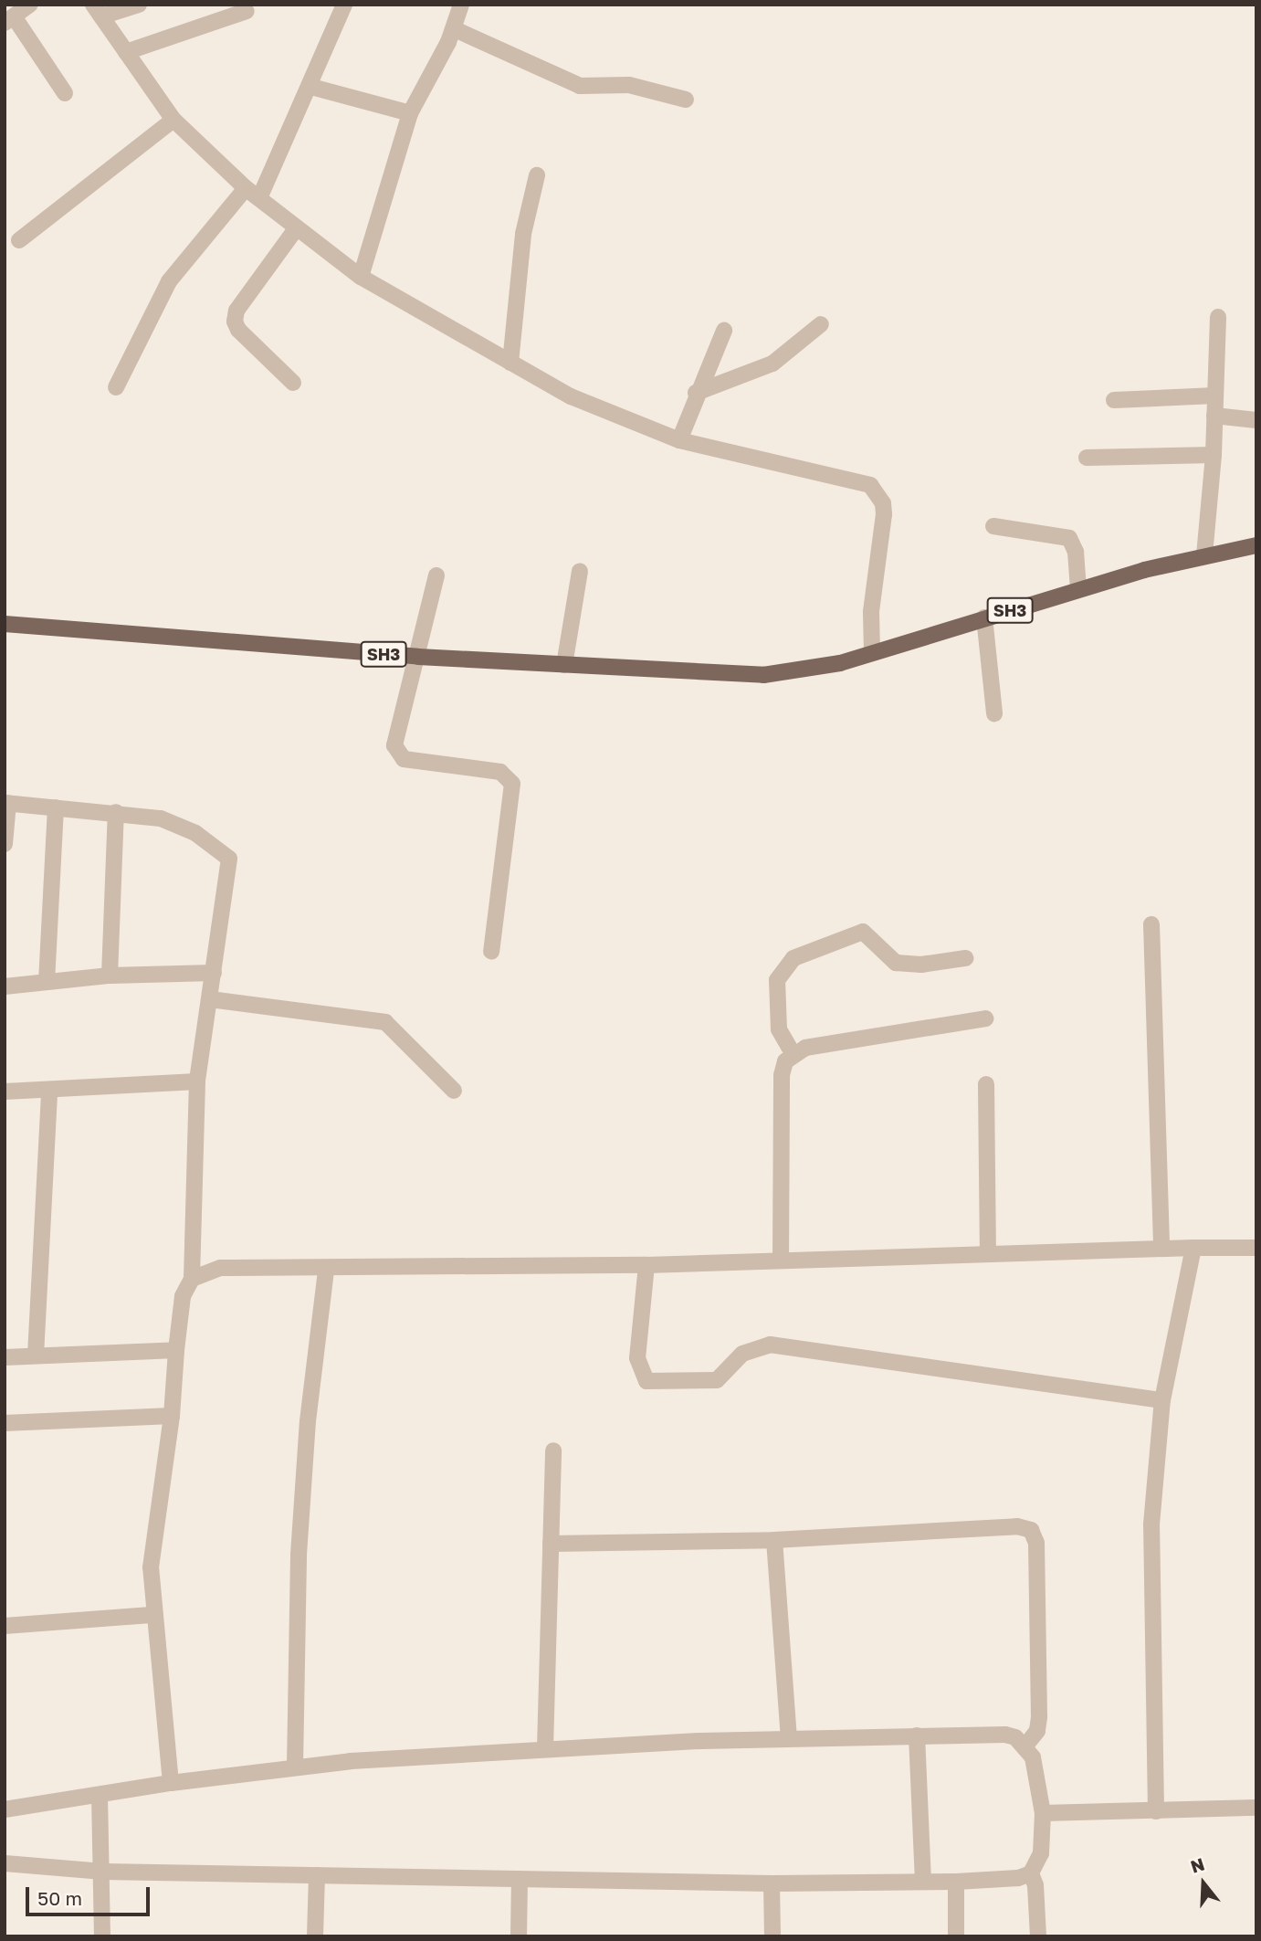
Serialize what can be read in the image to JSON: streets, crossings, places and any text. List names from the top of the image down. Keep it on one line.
{"streets":{"main road":["SH3"]},"scale_bar":"50 m","north":"top"}
